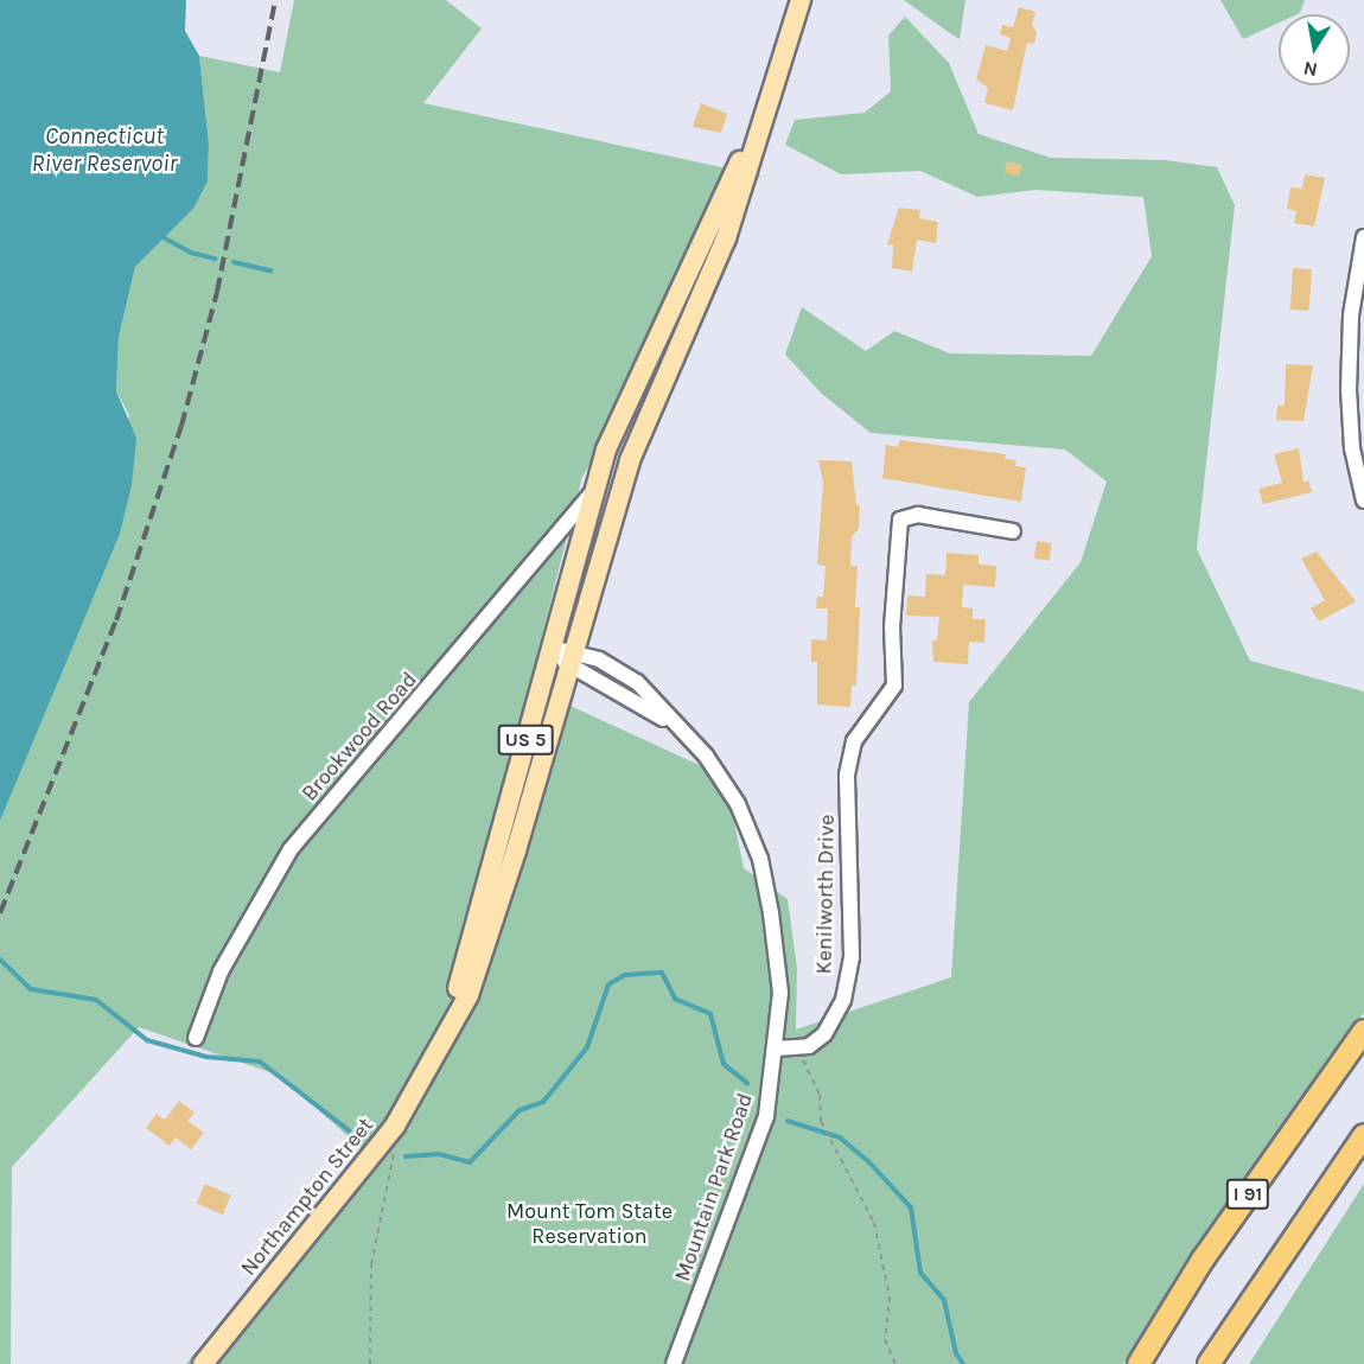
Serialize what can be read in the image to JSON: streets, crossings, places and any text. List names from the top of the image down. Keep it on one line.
{"streets":{"highway":["I 91"],"main road":["US 5","Northampton Street"],"street":["Brookwood Road","Kenilworth Drive","Mountain Park Road"]},"crossings":[["Brookwood Road","US 5"],["US 5","Mountain Park Road"],["US 5","Northampton Street"],["Kenilworth Drive","Mountain Park Road"]],"water":["Connecticut River Reservoir"],"parks":["Mount Tom State Reservation"],"north":"bottom"}
